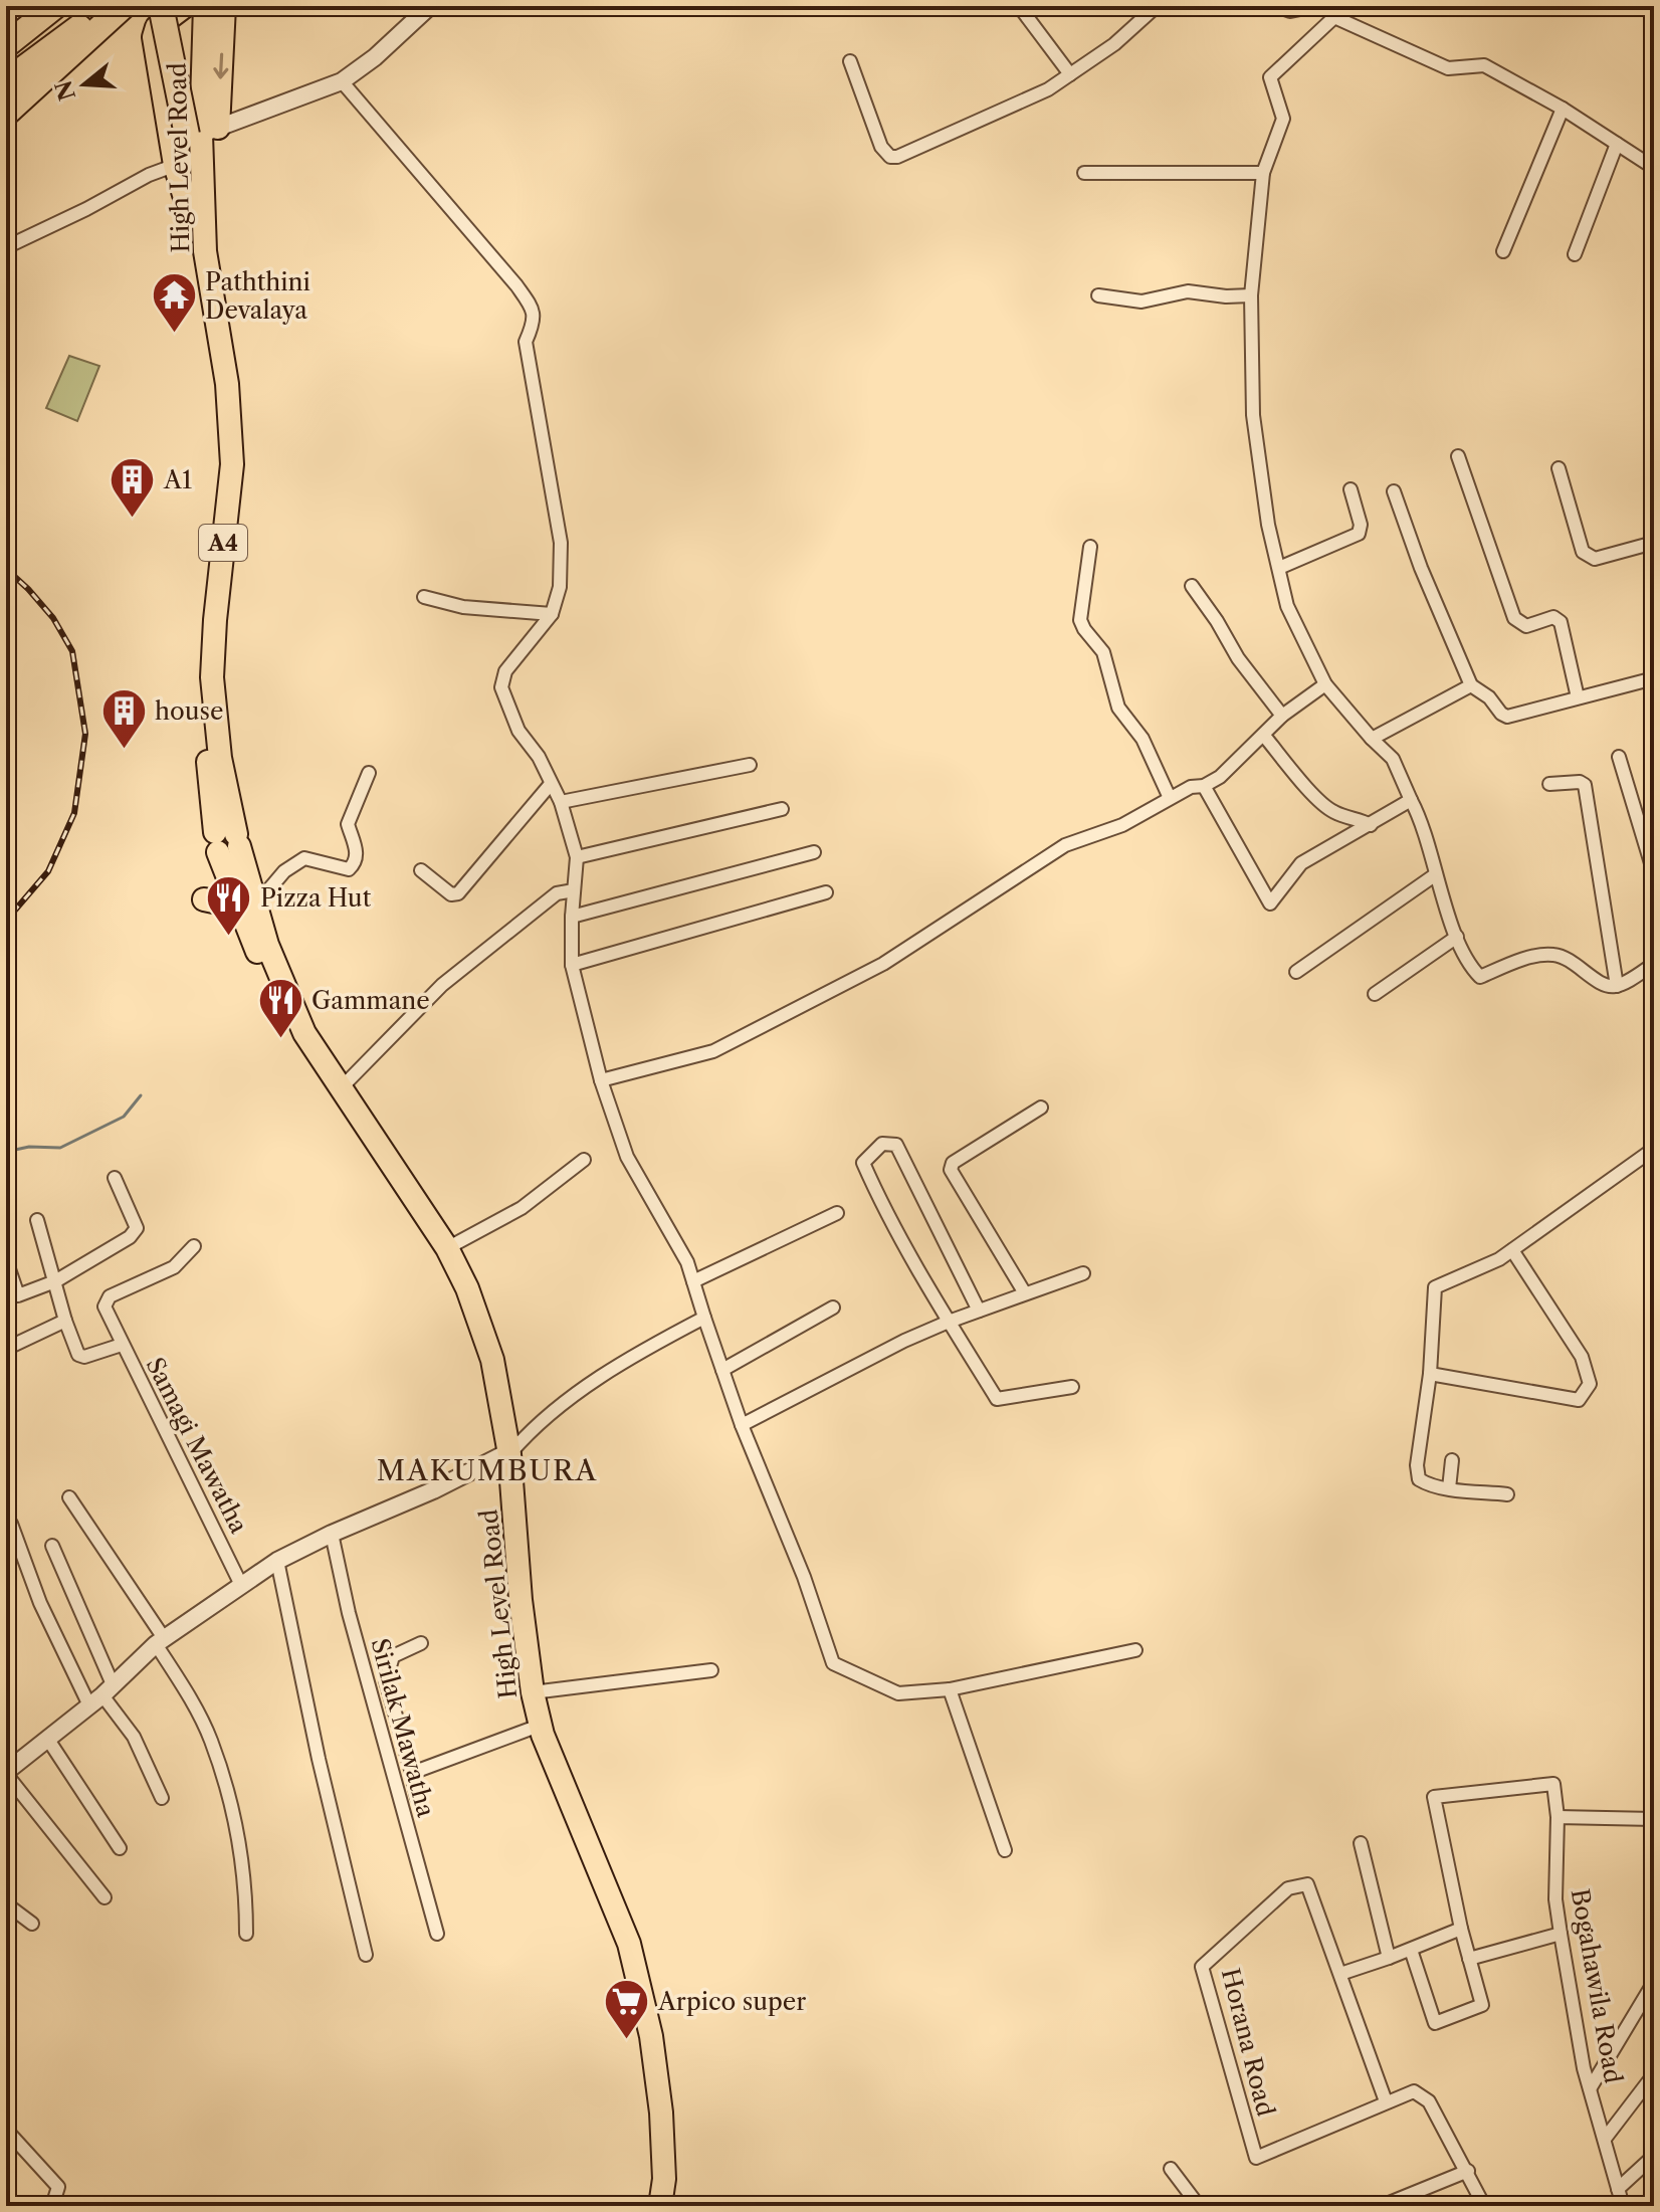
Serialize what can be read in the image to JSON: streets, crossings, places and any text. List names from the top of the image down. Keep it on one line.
{"streets":{"highway":["High Level Road","A4"],"street":["Samagi Mawatha","Sirilak Mawatha","Bogahawila Road","Horana Road"]},"districts":["MAKUMBURA"],"places":{"temple":["Paththini Devalaya"],"building":["A1","house"],"restaurant":["Pizza Hut","Gammane"],"supermarket":["Arpico super"]},"north":"left"}
